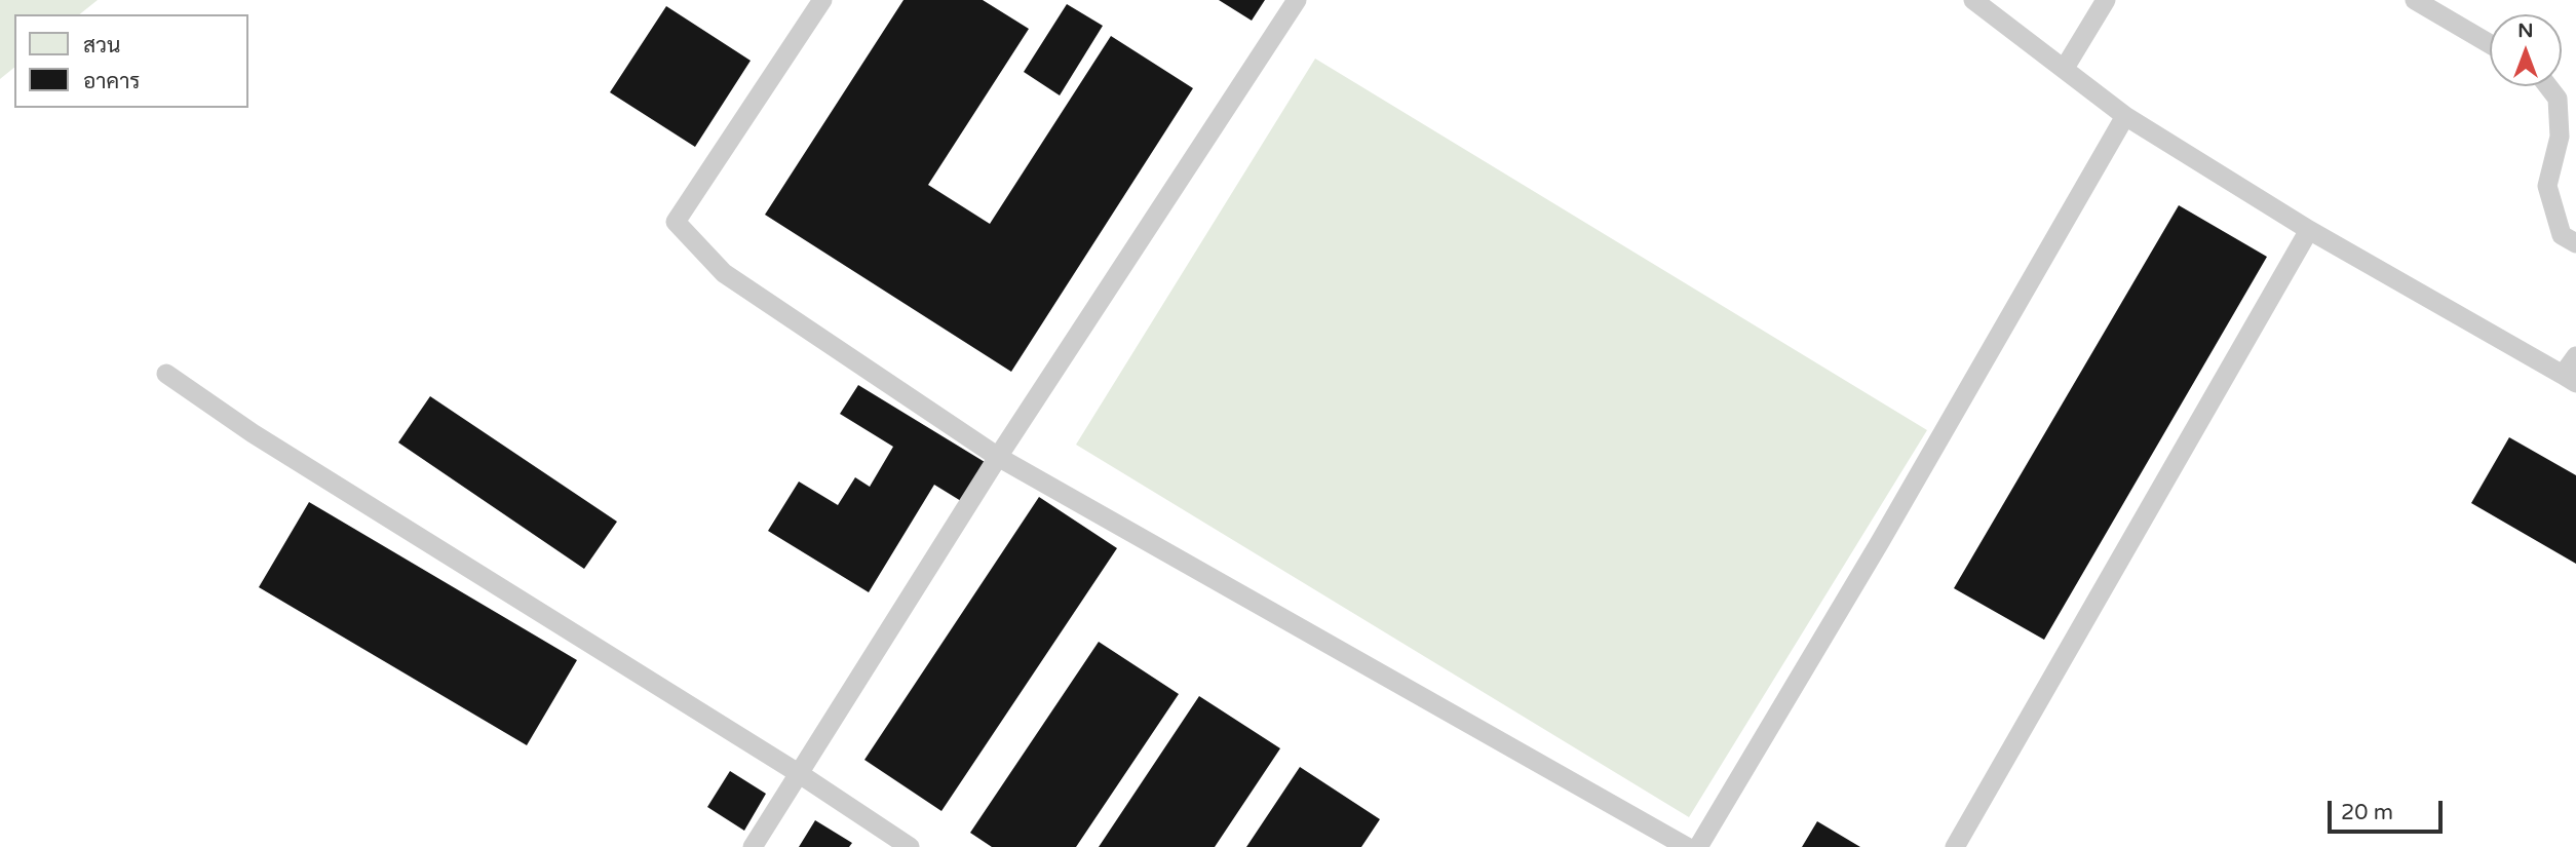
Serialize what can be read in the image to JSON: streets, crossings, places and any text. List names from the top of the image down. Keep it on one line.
{"legend":["สวน","อาคาร"],"scale_bar":"20 m","north":"top"}
